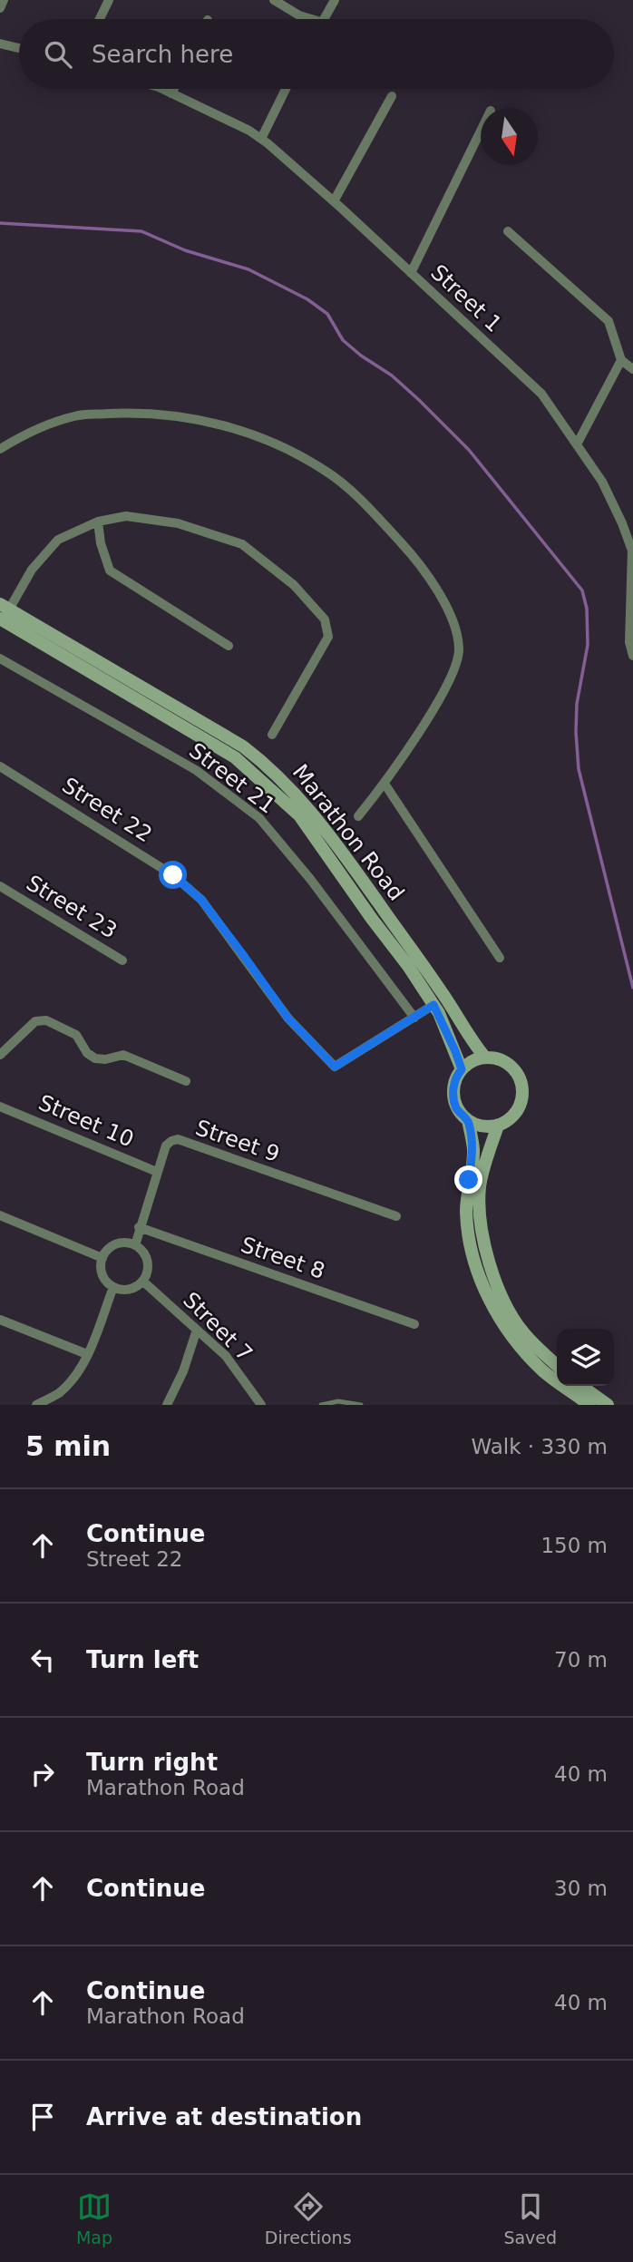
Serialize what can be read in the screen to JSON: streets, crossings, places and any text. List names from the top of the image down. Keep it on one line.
{"streets":{"main road":["Marathon Road"],"street":["Street 1","Street 21","Street 22","Street 23","Street 10","Street 9","Street 8","Street 7"]},"crossings":[["Street 21","Street 22"],["Street 10","Street 9"],["Street 9","Street 8"],["Street 9","Street 7"]],"north":"bottom","page":{"search":"Search here","heading":["5 min","Walk · 330 m"],"list":[["Continue","Street 22","150 m"],["Turn left","70 m"],["Turn right","Marathon Road","40 m"],["Continue","30 m"],["Continue","Marathon Road","40 m"],"Arrive at destination"],"nav":["Map","Directions","Saved"]}}
